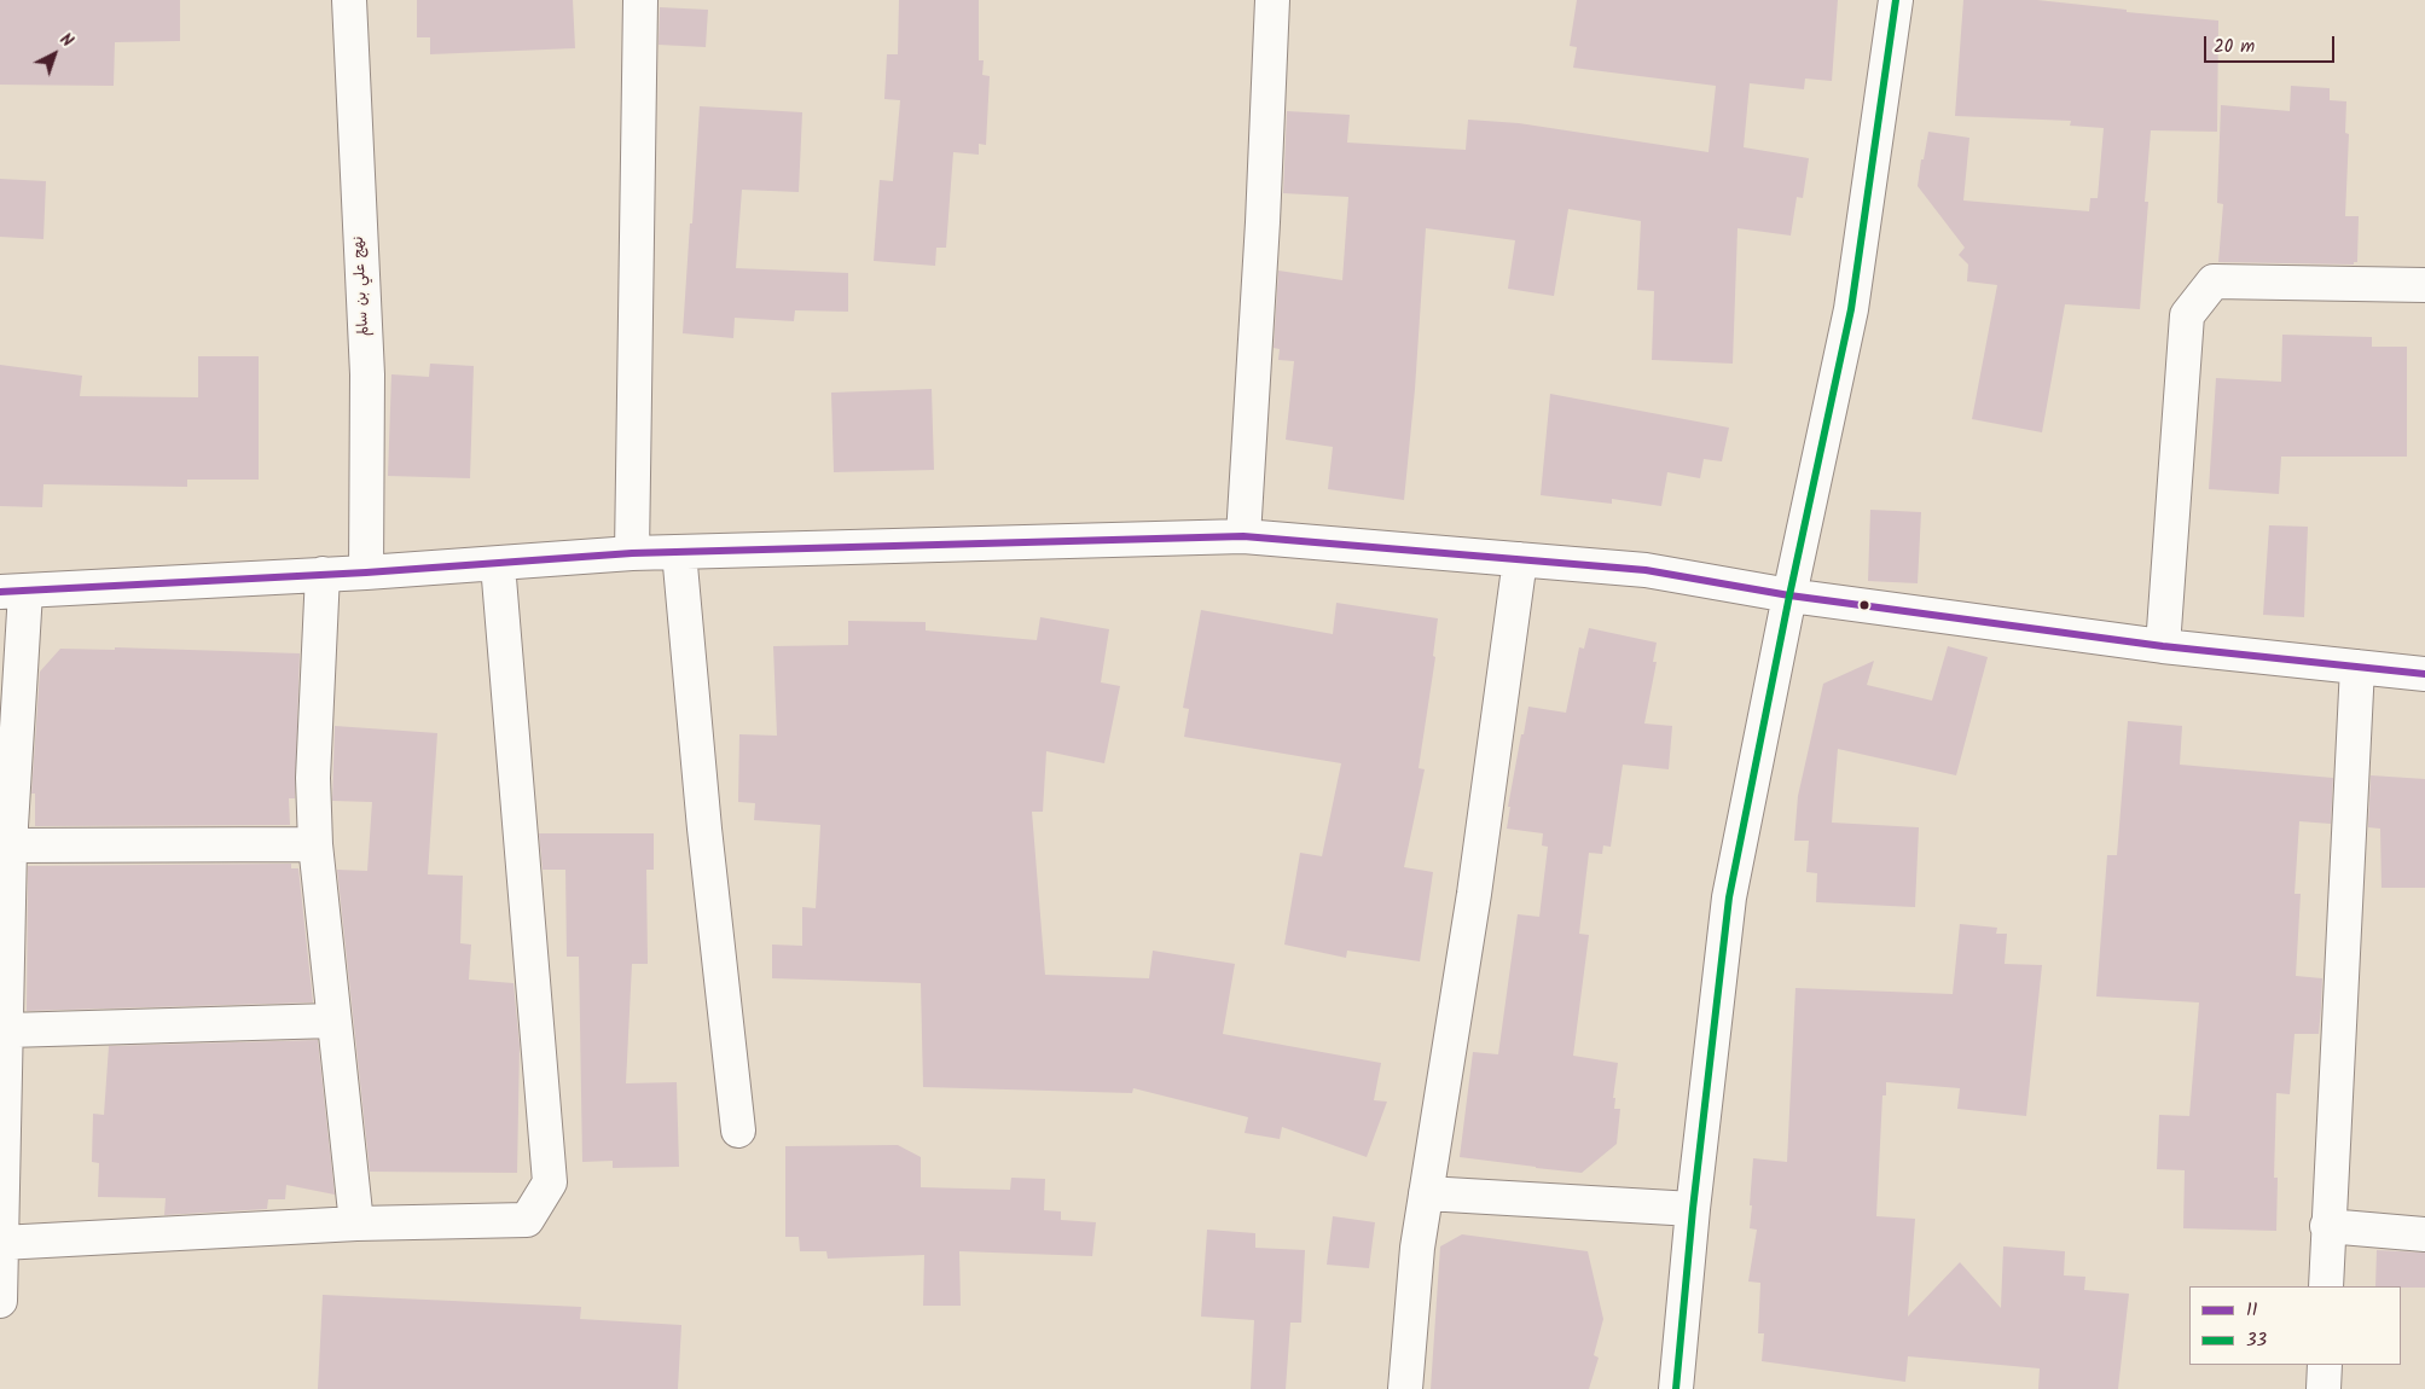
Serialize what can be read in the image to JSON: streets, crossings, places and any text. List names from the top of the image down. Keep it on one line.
{"streets":{"street":["نهج علي بن سالم"]},"lines":["transit line 33","transit line 11"],"legend":["11","33"],"scale_bar":"20 m","north":"top right"}
